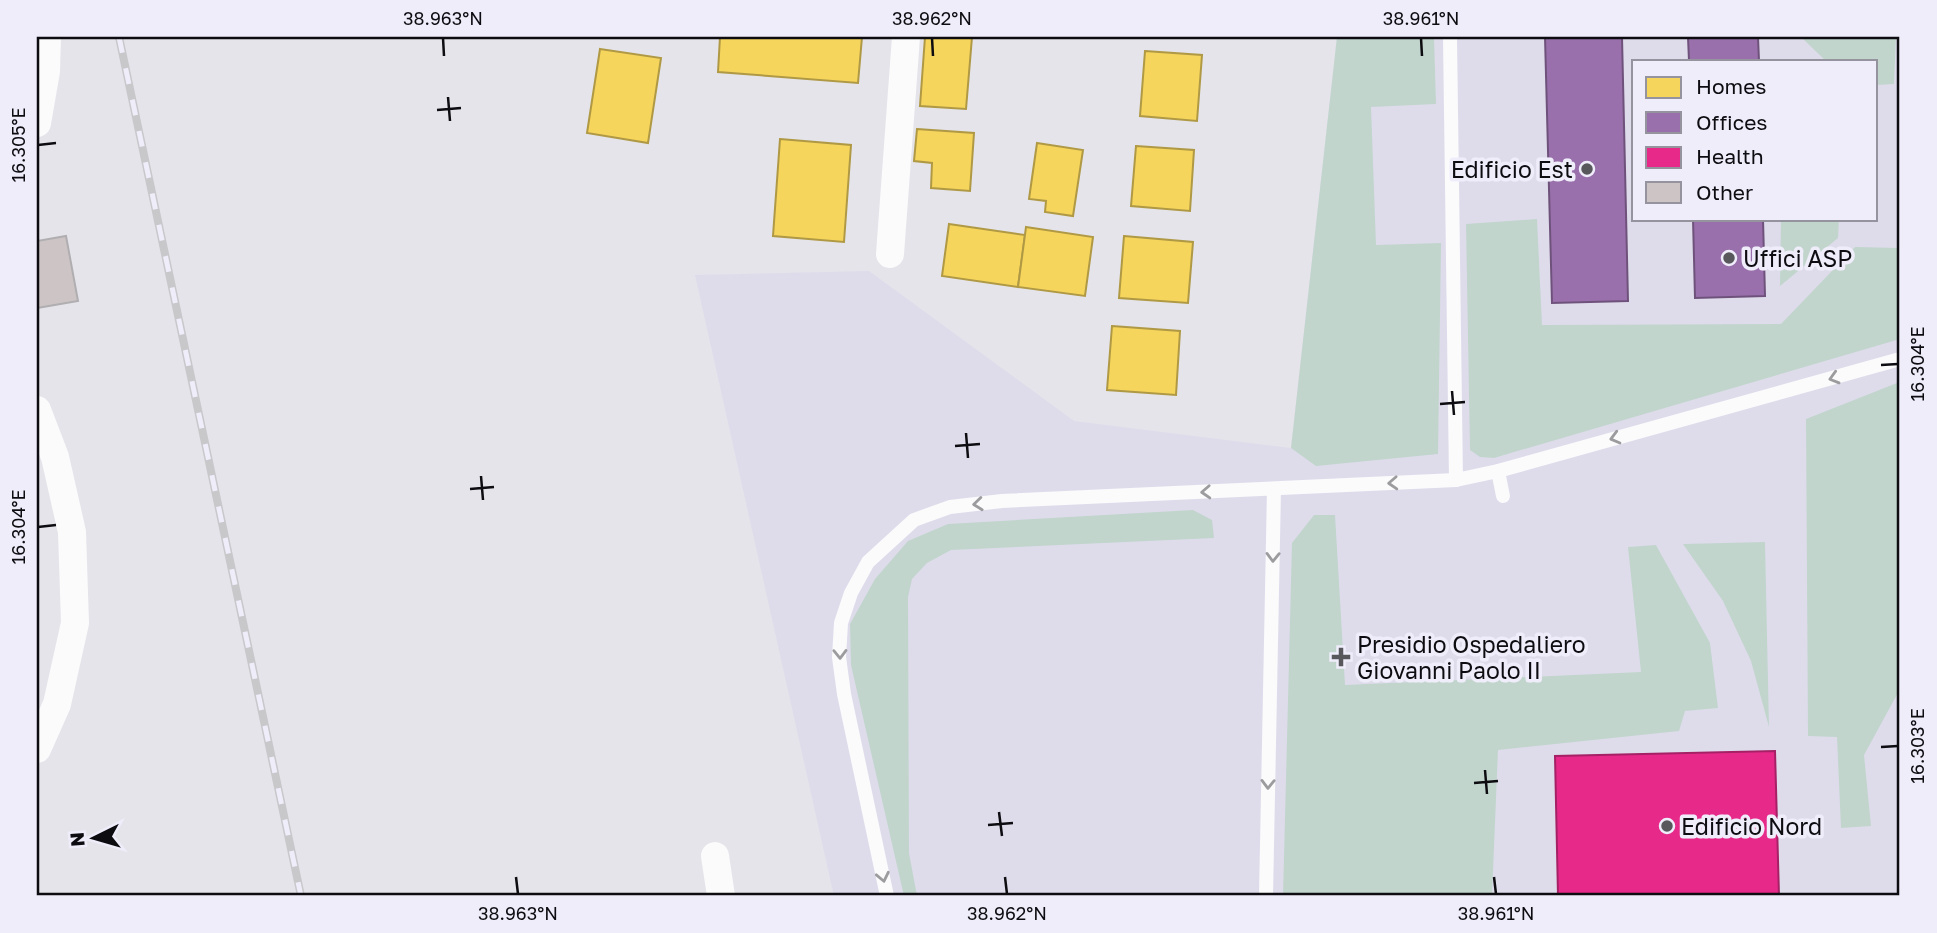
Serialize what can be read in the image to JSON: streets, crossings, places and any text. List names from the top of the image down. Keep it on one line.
{"places":{"other":["Edificio Est","Uffici ASP","Edificio Nord"],"health":["Presidio Ospedaliero Giovanni Paolo II"]},"legend":["Homes","Offices","Health","Other"],"north":"left","coordinates":["38.963°N","38.962°N","38.961°N","16.305°E","16.304°E","16.303°E"]}
